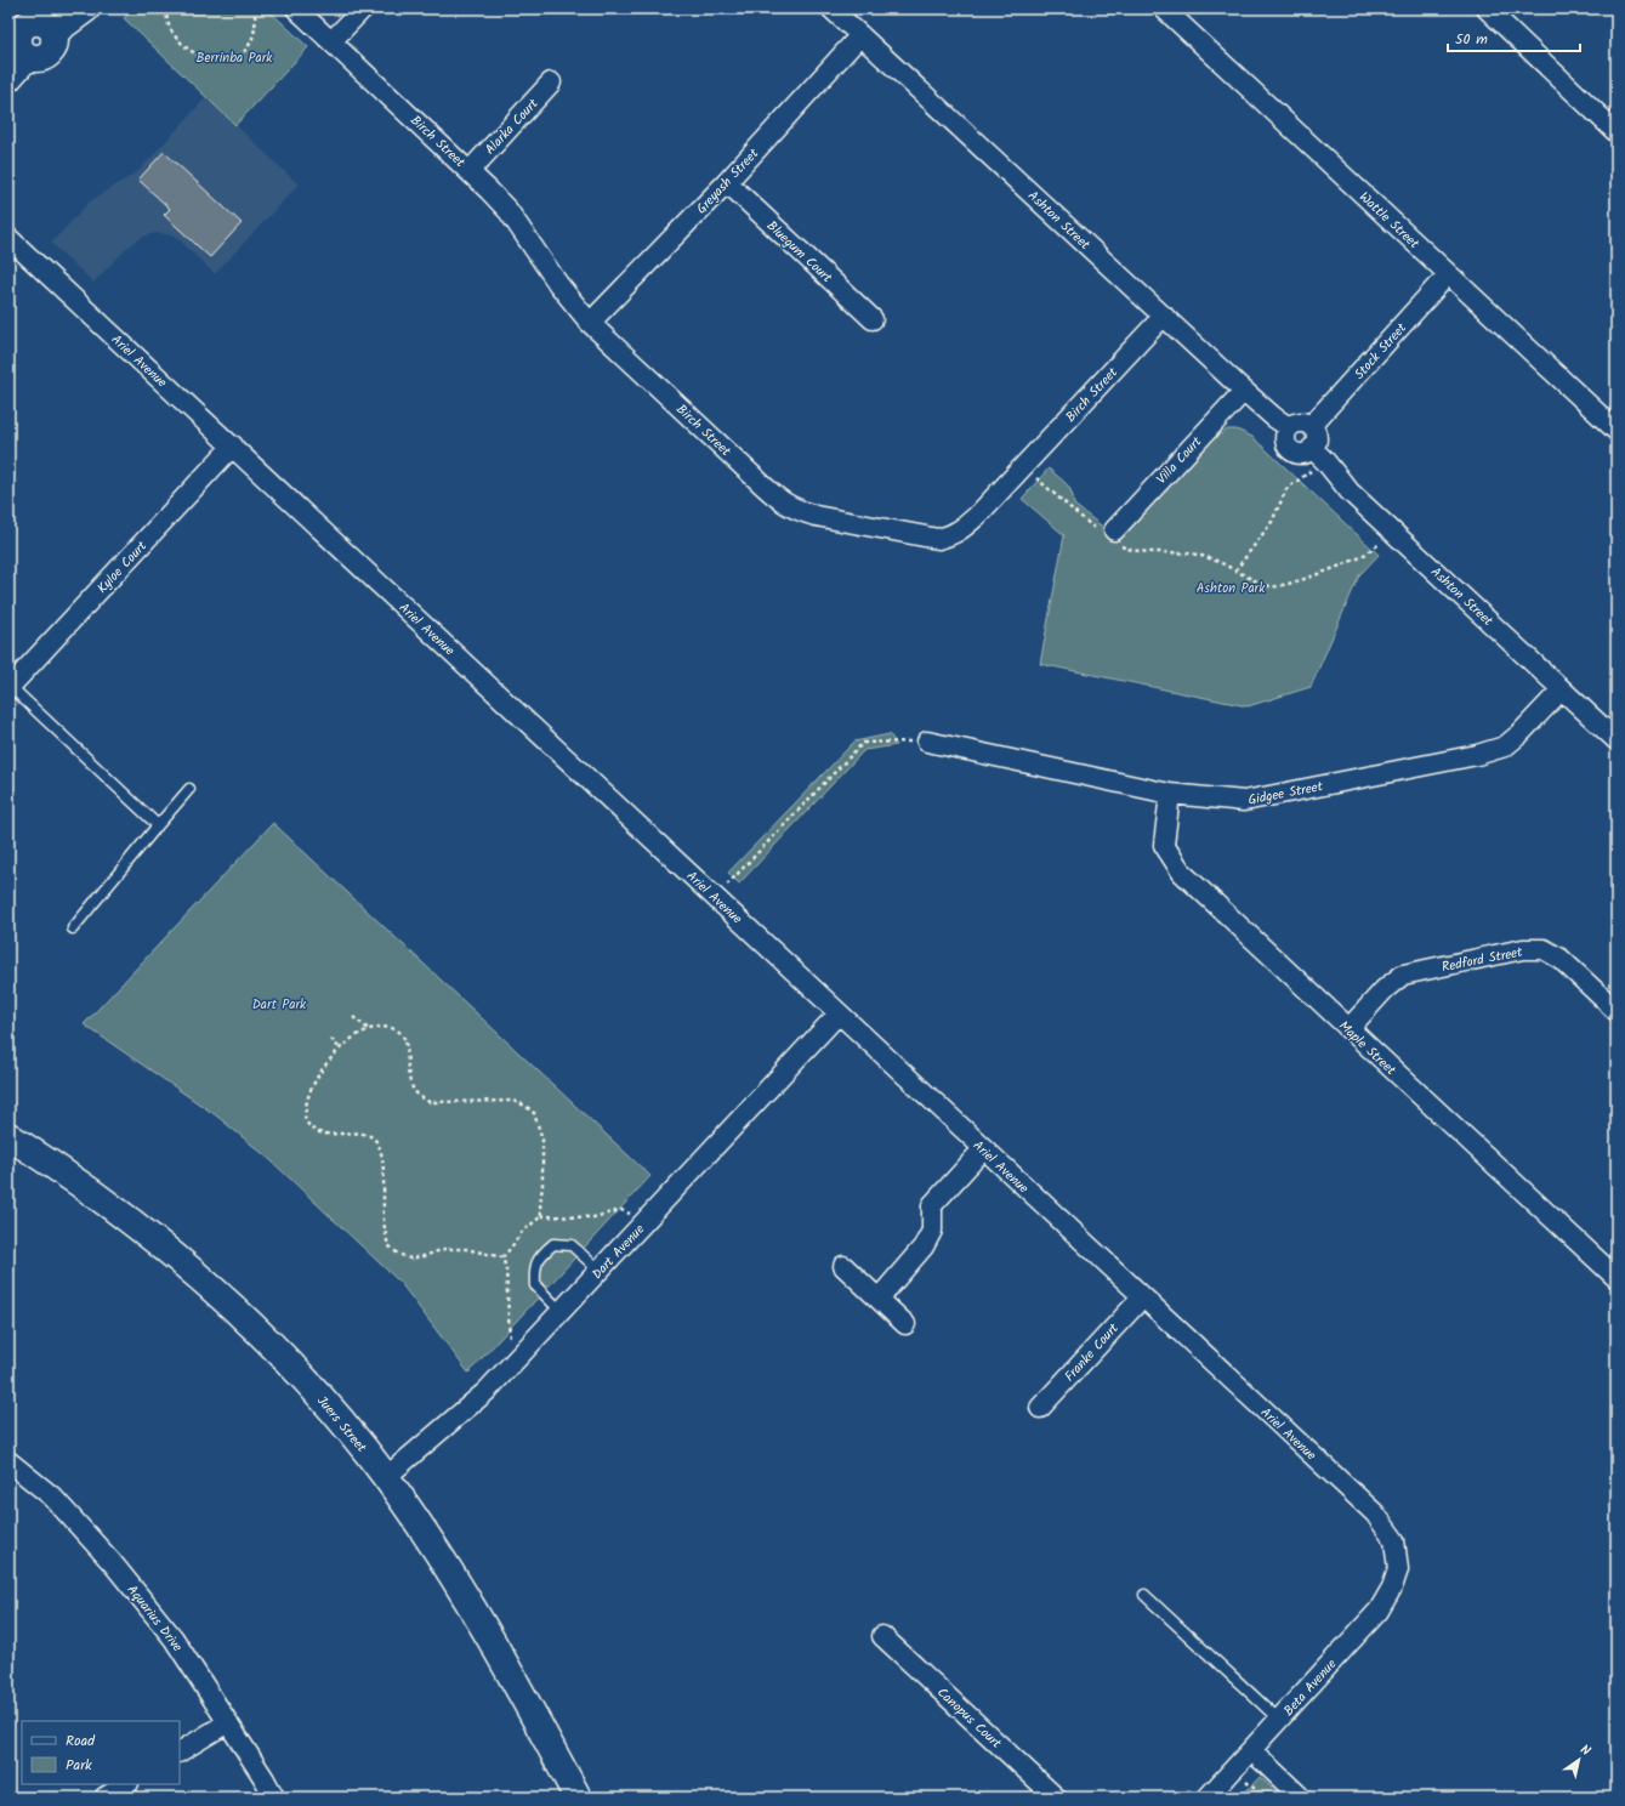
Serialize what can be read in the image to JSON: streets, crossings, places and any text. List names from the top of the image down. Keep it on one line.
{"streets":{"street":["Alarka Court","Birch Street","Greyash Street","Ashton Street","Wattle Street","Bluegum Court","Stock Street","Ariel Avenue","Villa Court","Kyloe Court","Gidgee Street","Redford Street","Maple Street","Dart Avenue","Franke Court","Juers Street","Aquarius Drive","Beta Avenue","Canopus Court"]},"crossings":[["Alarka Court","Birch Street"],["Birch Street","Greyash Street"],["Birch Street","Ashton Street"],["Greyash Street","Ashton Street"],["Greyash Street","Bluegum Court"],["Ashton Street","Stock Street"],["Ashton Street","Villa Court"],["Ashton Street","Gidgee Street"],["Wattle Street","Stock Street"],["Ariel Avenue","Kyloe Court"],["Ariel Avenue","Dart Avenue"],["Ariel Avenue","Franke Court"],["Ariel Avenue","Beta Avenue"],["Gidgee Street","Maple Street"],["Redford Street","Maple Street"],["Dart Avenue","Juers Street"]],"parks":["Berrinba Park","Ashton Park","Dart Park"],"legend":["Road","Park"],"scale_bar":"50 m","north":"top right"}
